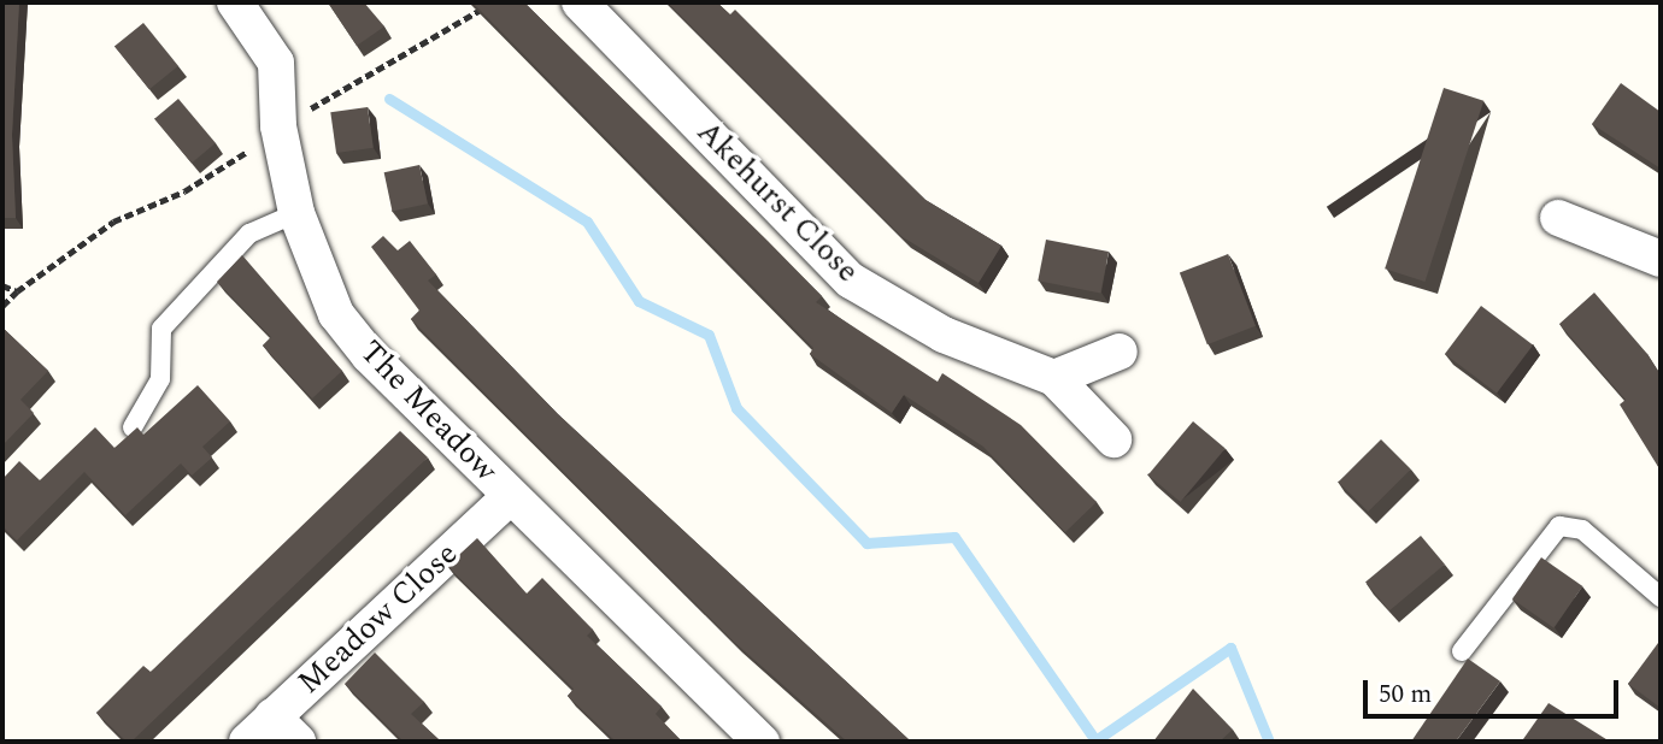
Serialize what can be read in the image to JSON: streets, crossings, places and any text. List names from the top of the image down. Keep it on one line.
{"streets":{"street":["Akehurst Close","The Meadow","Meadow Close"]},"crossings":[["The Meadow","Meadow Close"]],"scale_bar":"50 m"}
